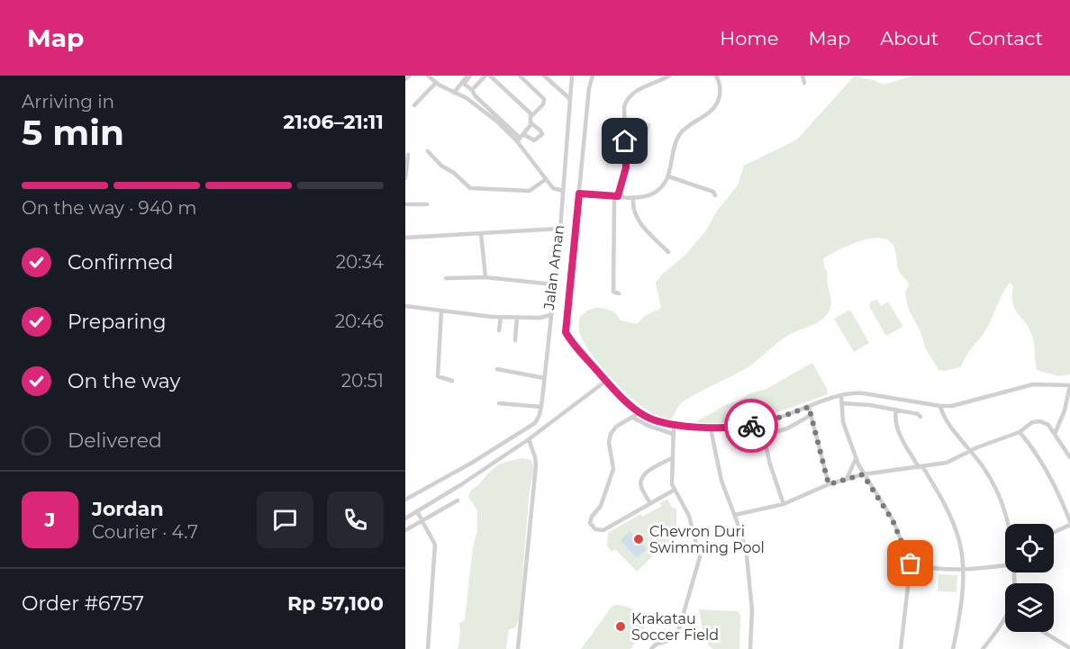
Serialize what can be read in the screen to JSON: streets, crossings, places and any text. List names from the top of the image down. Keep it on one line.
{"streets":{"street":["Jalan Aman"]},"places":["Chevron Duri Swimming Pool","Krakatau Soccer Field"],"page":{"header":"Map","nav":["Home","Map","About","Contact"],"heading":["5 min","Arriving in","21:06–21:11"],"panel":["Jordan","Courier · 4.7","Order #6757","Rp 57,100"],"bar":"On the way · 940 m","list":[["Confirmed","20:34"],["Preparing","20:46"],["On the way","20:51"],"Delivered"],"round":"J"}}
